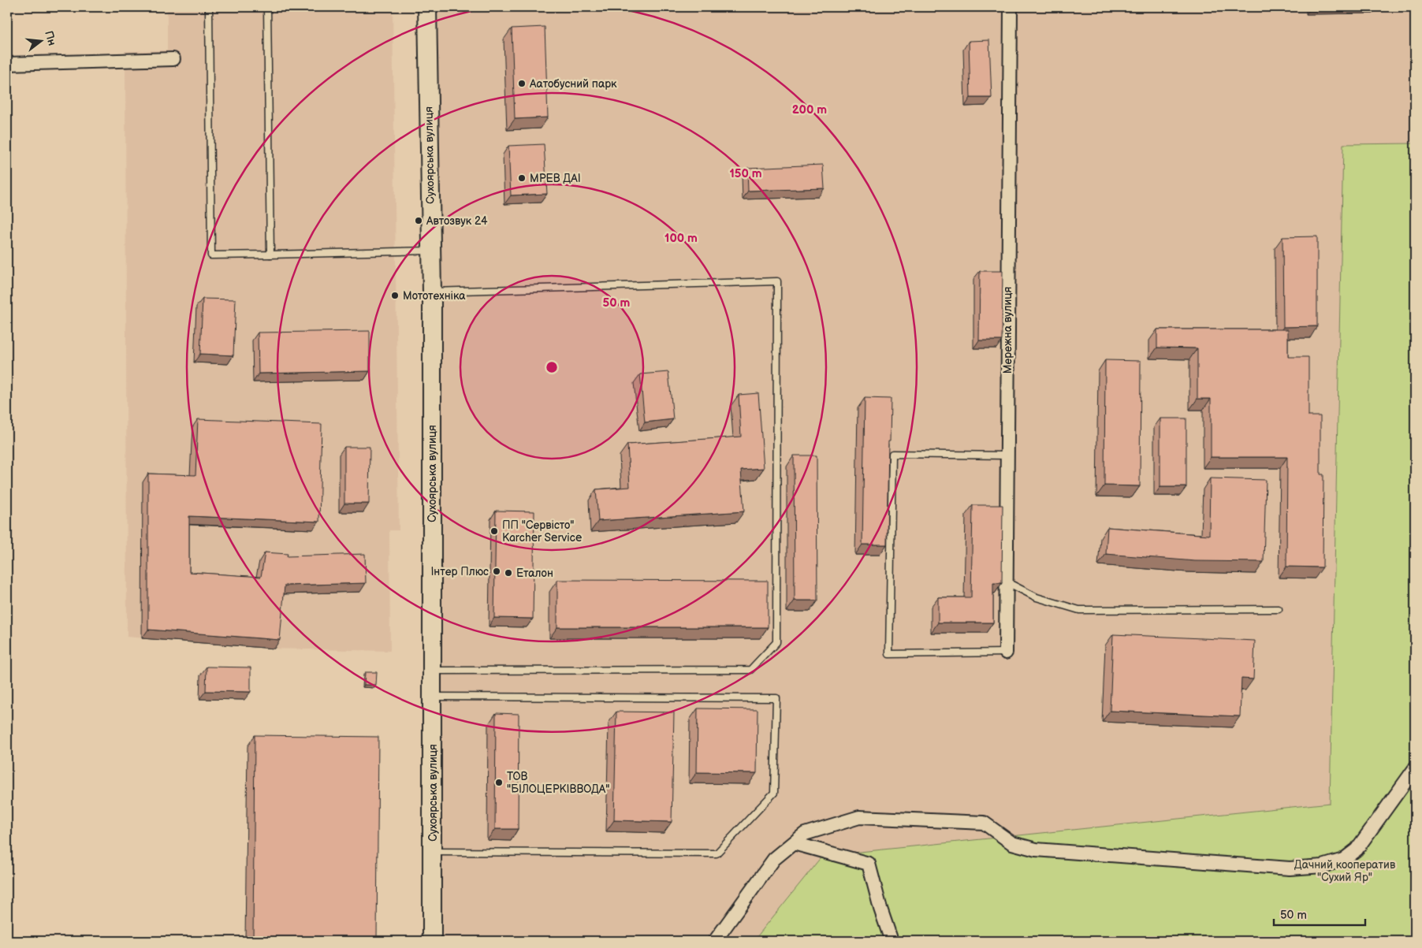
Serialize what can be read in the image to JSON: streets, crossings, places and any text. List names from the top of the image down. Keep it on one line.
{"streets":{"street":["Сухоярська вулиця","Мережна вулиця"]},"parks":["Дачний кооператив \"Сухий Яр\""],"places":["Аатобусний парк","МРЕВ ДАІ","Автозвук 24","Мототехніка","ПП \"Сервісто\" Karcher Service","Інтер Плюс","Еталон","ТОВ \"БІЛОЦЕРКІВВОДА\""],"scale_bar":"50 m","north":"right","rings":["200 m","150 m","100 m","50 m"]}
